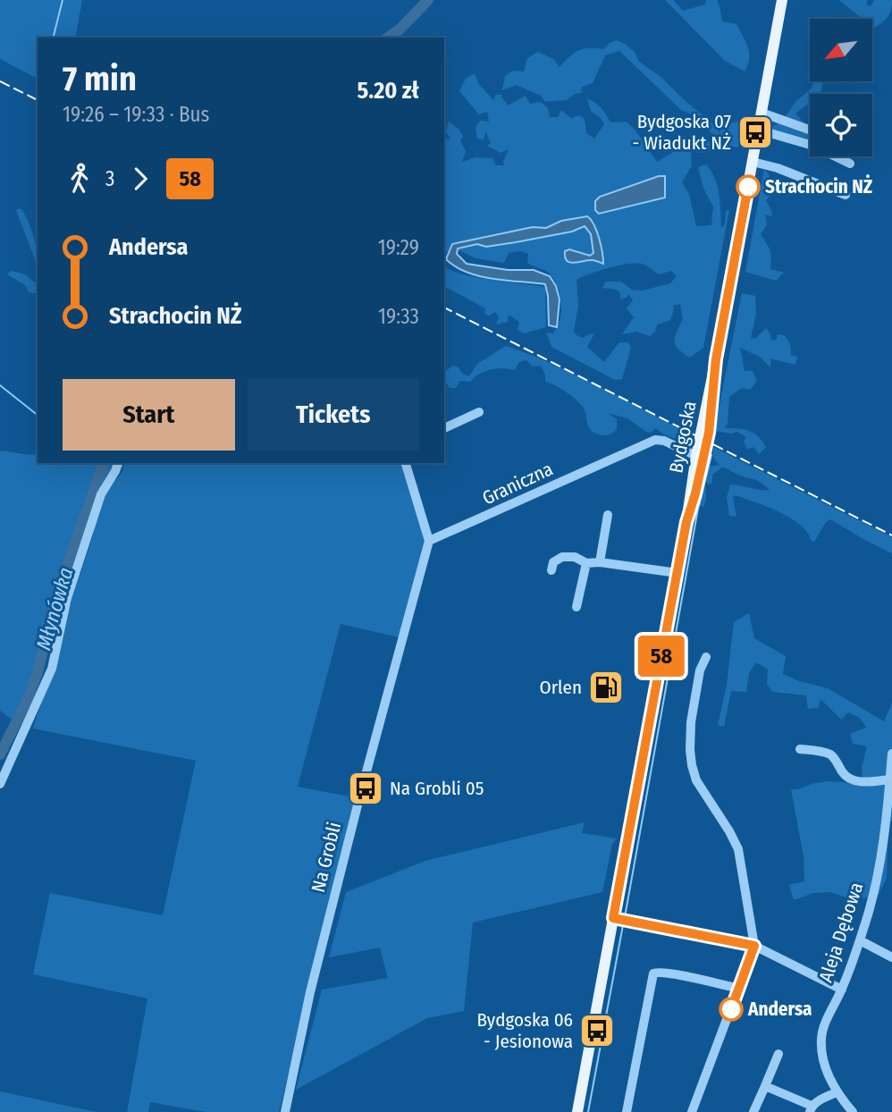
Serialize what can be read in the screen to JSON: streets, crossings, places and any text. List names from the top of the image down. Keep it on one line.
{"streets":{"main road":["Bydgoska"],"street":["Graniczna","Na Grobli","Aleja Dębowa"]},"crossings":[["Bydgoska","Graniczna"],["Graniczna","Na Grobli"]],"water":["Młynówka"],"places":{"bus stop":["Bydgoska 07 - Wiadukt NŻ","Na Grobli 05","Bydgoska 06 - Jesionowa"],"other":["Strachocin NŻ","Andersa"],"fuel station":["Orlen"]},"lines":["bus line 58"],"north":"bottom left","page":{"on_map":"58","heading":["7 min","19:26 – 19:33 · Bus","5.20 zł"],"legs":["3","58"],"list":[{"name":"Andersa","value":"19:29"},{"name":"Strachocin NŻ","value":"19:33"}],"buttons":["Start","Tickets"]}}
